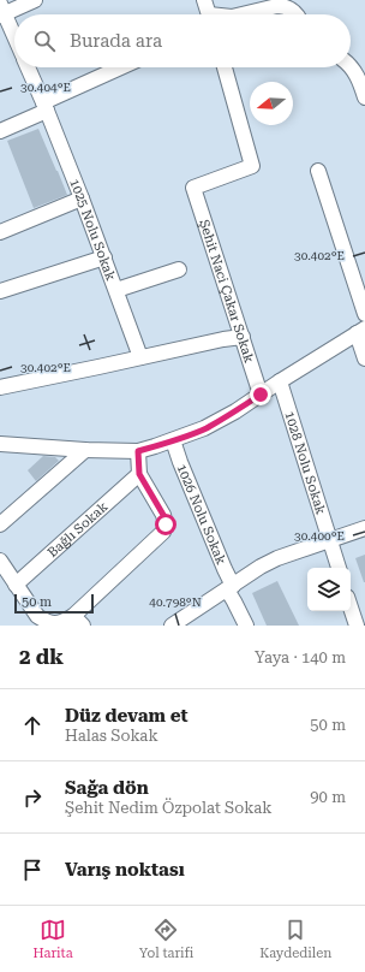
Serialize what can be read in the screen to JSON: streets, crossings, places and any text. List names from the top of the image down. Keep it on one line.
{"streets":{"street":["1025 Nolu Sokak","Şehit Naci Çakar Sokak","1028 Nolu Sokak","1026 Nolu Sokak","Bağlı Sokak"]},"scale_bar":"50 m","north":"left","page":{"search":"Burada ara","scale":"50 m","heading":["2 dk","Yaya · 140 m"],"list":[["Düz devam et","Halas Sokak","50 m"],["Sağa dön","Şehit Nedim Özpolat Sokak","90 m"],"Varış noktası"],"nav":["Harita","Yol tarifi","Kaydedilen"]},"coordinates":["30.404°E","30.402°E","30.400°E","40.798°N"]}
